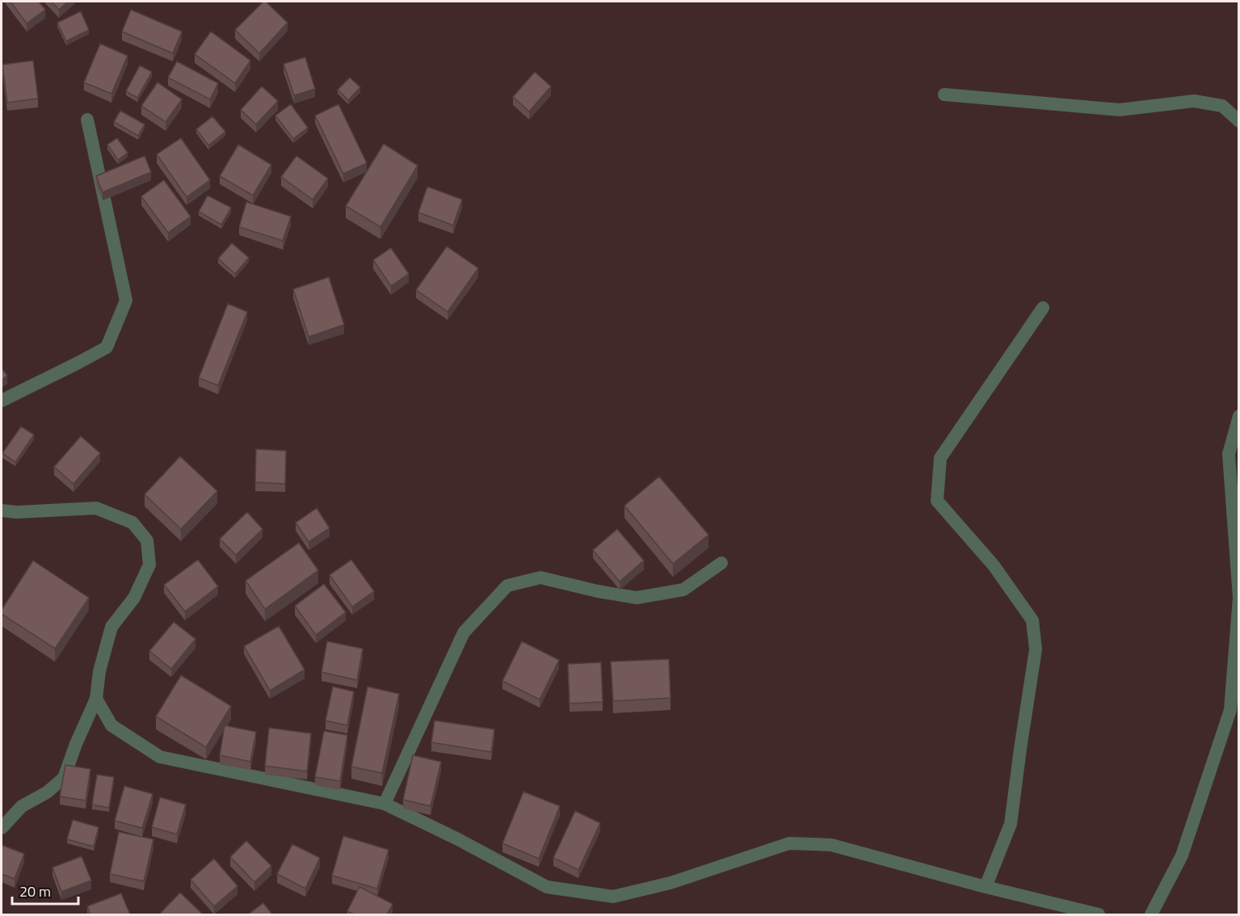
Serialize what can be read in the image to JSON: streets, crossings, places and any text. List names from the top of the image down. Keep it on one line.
{"scale_bar":"20 m"}
